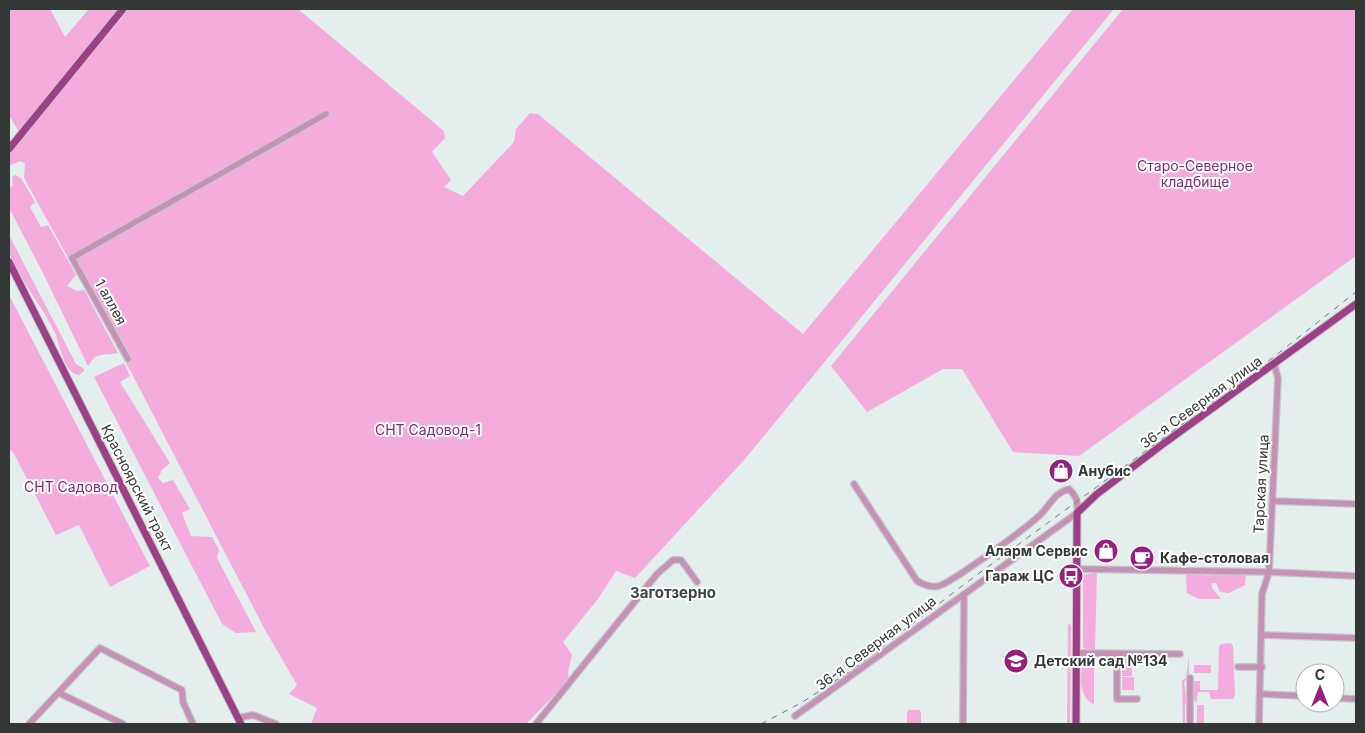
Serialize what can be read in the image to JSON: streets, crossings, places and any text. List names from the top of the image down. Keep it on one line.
{"streets":{"main road":["36-я Северная улица","Красноярский тракт"],"street":["1 аллея","Тарская улица"]},"crossings":[["36-я Северная улица","Тарская улица"]],"districts":["Заготзерно"],"parks":["Старо-Северное кладбище","СНТ Садовод-1","СНТ Садовод"],"places":{"shop":["Анубис","Аларм Сервис"],"cafe":["Кафе-столовая"],"bus stop":["Гараж ЦС"],"school or university":["Детский сад №134"]},"north":"top"}
